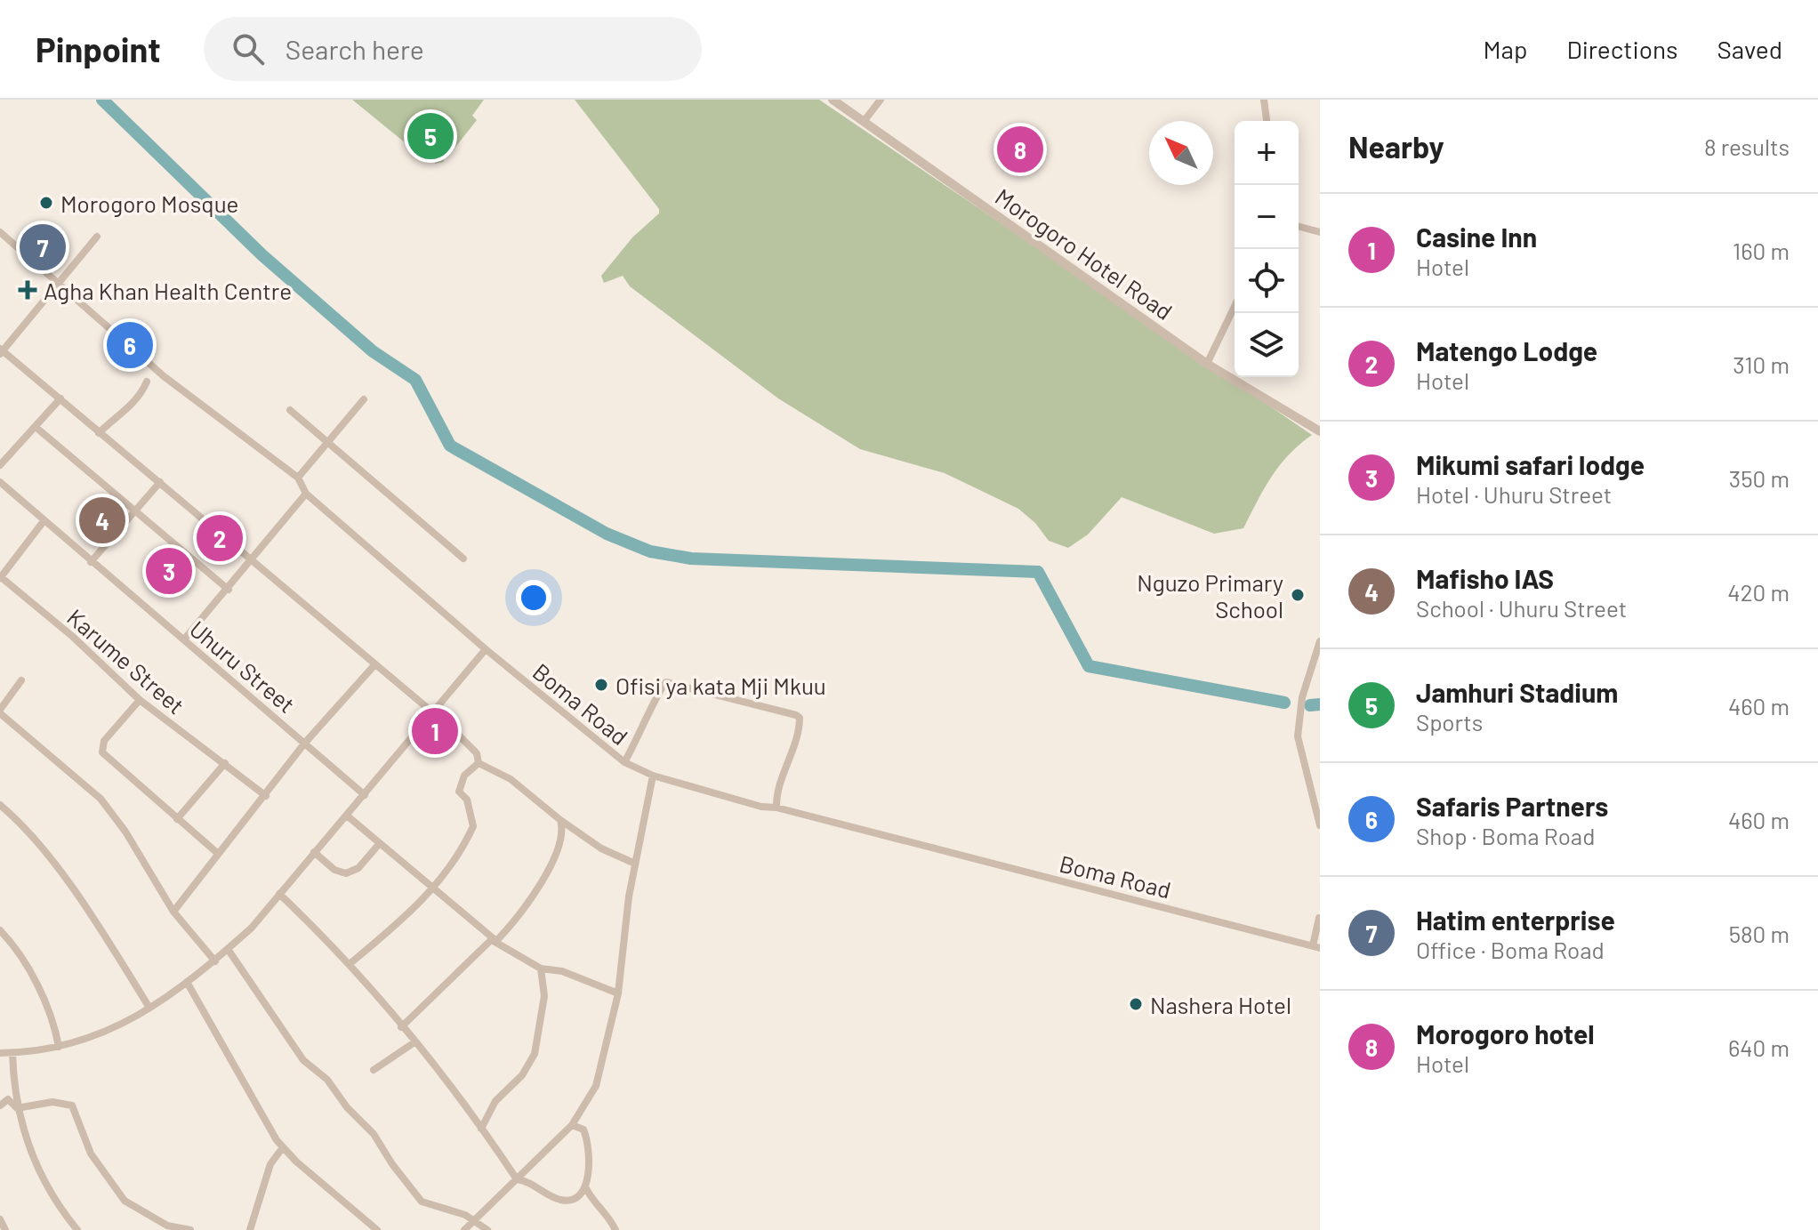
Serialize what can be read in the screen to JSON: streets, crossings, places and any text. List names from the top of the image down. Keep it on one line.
{"streets":{"street":["Morogoro Hotel Road","Karume Street","Uhuru Street","Boma Road"]},"places":{"other":["Morogoro Mosque","Nguzo Primary School","Ofisi ya kata Mji Mkuu","Nashera Hotel"],"health":["Agha Khan Health Centre"]},"north":"top left","page":{"header":"Pinpoint","search":"Search here","nav":["Map","Directions","Saved"],"heading":["Nearby","8 results"],"pins":["5","8","7","6","4","2","3","1"],"map_buttons":["+","−"],"list":[{"mark":"1","name":"Casine Inn","note":"Hotel","value":"160 m"},{"mark":"2","name":"Matengo Lodge","note":"Hotel","value":"310 m"},{"mark":"3","name":"Mikumi safari lodge","note":"Hotel · Uhuru Street","value":"350 m"},{"mark":"4","name":"Mafisho IAS","note":"School · Uhuru Street","value":"420 m"},{"mark":"5","name":"Jamhuri Stadium","note":"Sports","value":"460 m"},{"mark":"6","name":"Safaris Partners","note":"Shop · Boma Road","value":"460 m"},{"mark":"7","name":"Hatim enterprise","note":"Office · Boma Road","value":"580 m"},{"mark":"8","name":"Morogoro hotel","note":"Hotel","value":"640 m"}]}}
